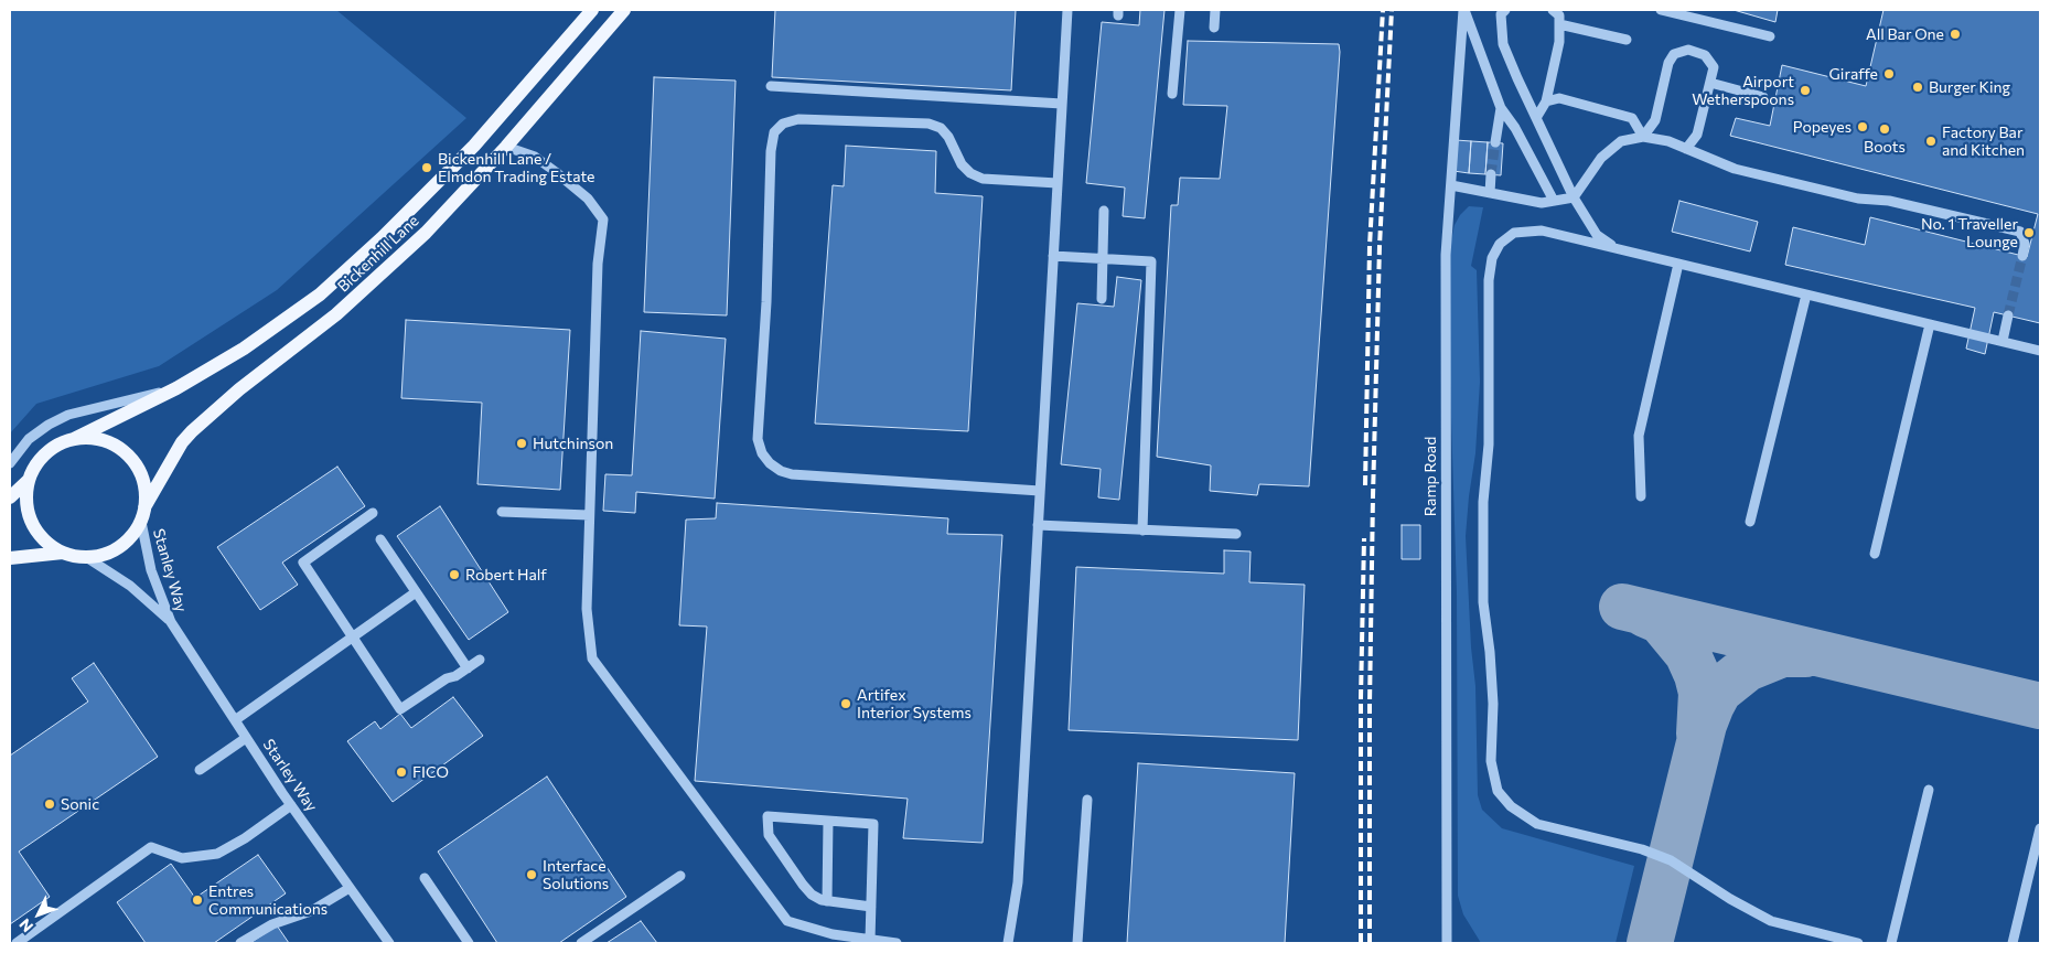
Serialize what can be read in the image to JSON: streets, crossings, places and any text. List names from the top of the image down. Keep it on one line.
{"streets":{"main road":["Bickenhill Lane"],"street":["Ramp Road","Stanley Way","Starley Way"]},"crossings":[["Bickenhill Lane","Stanley Way"],["Stanley Way","Starley Way"]],"places":["All Bar One","Giraffe","Burger King","Airport Wetherspoons","Popeyes","Boots","Factory Bar and Kitchen","Bickenhill Lane / Elmdon Trading Estate","No. 1 Traveller Lounge","Hutchinson","Robert Half","Artifex Interior Systems","FICO","Sonic","Interface Solutions","Entres Communications"],"north":"bottom left"}
